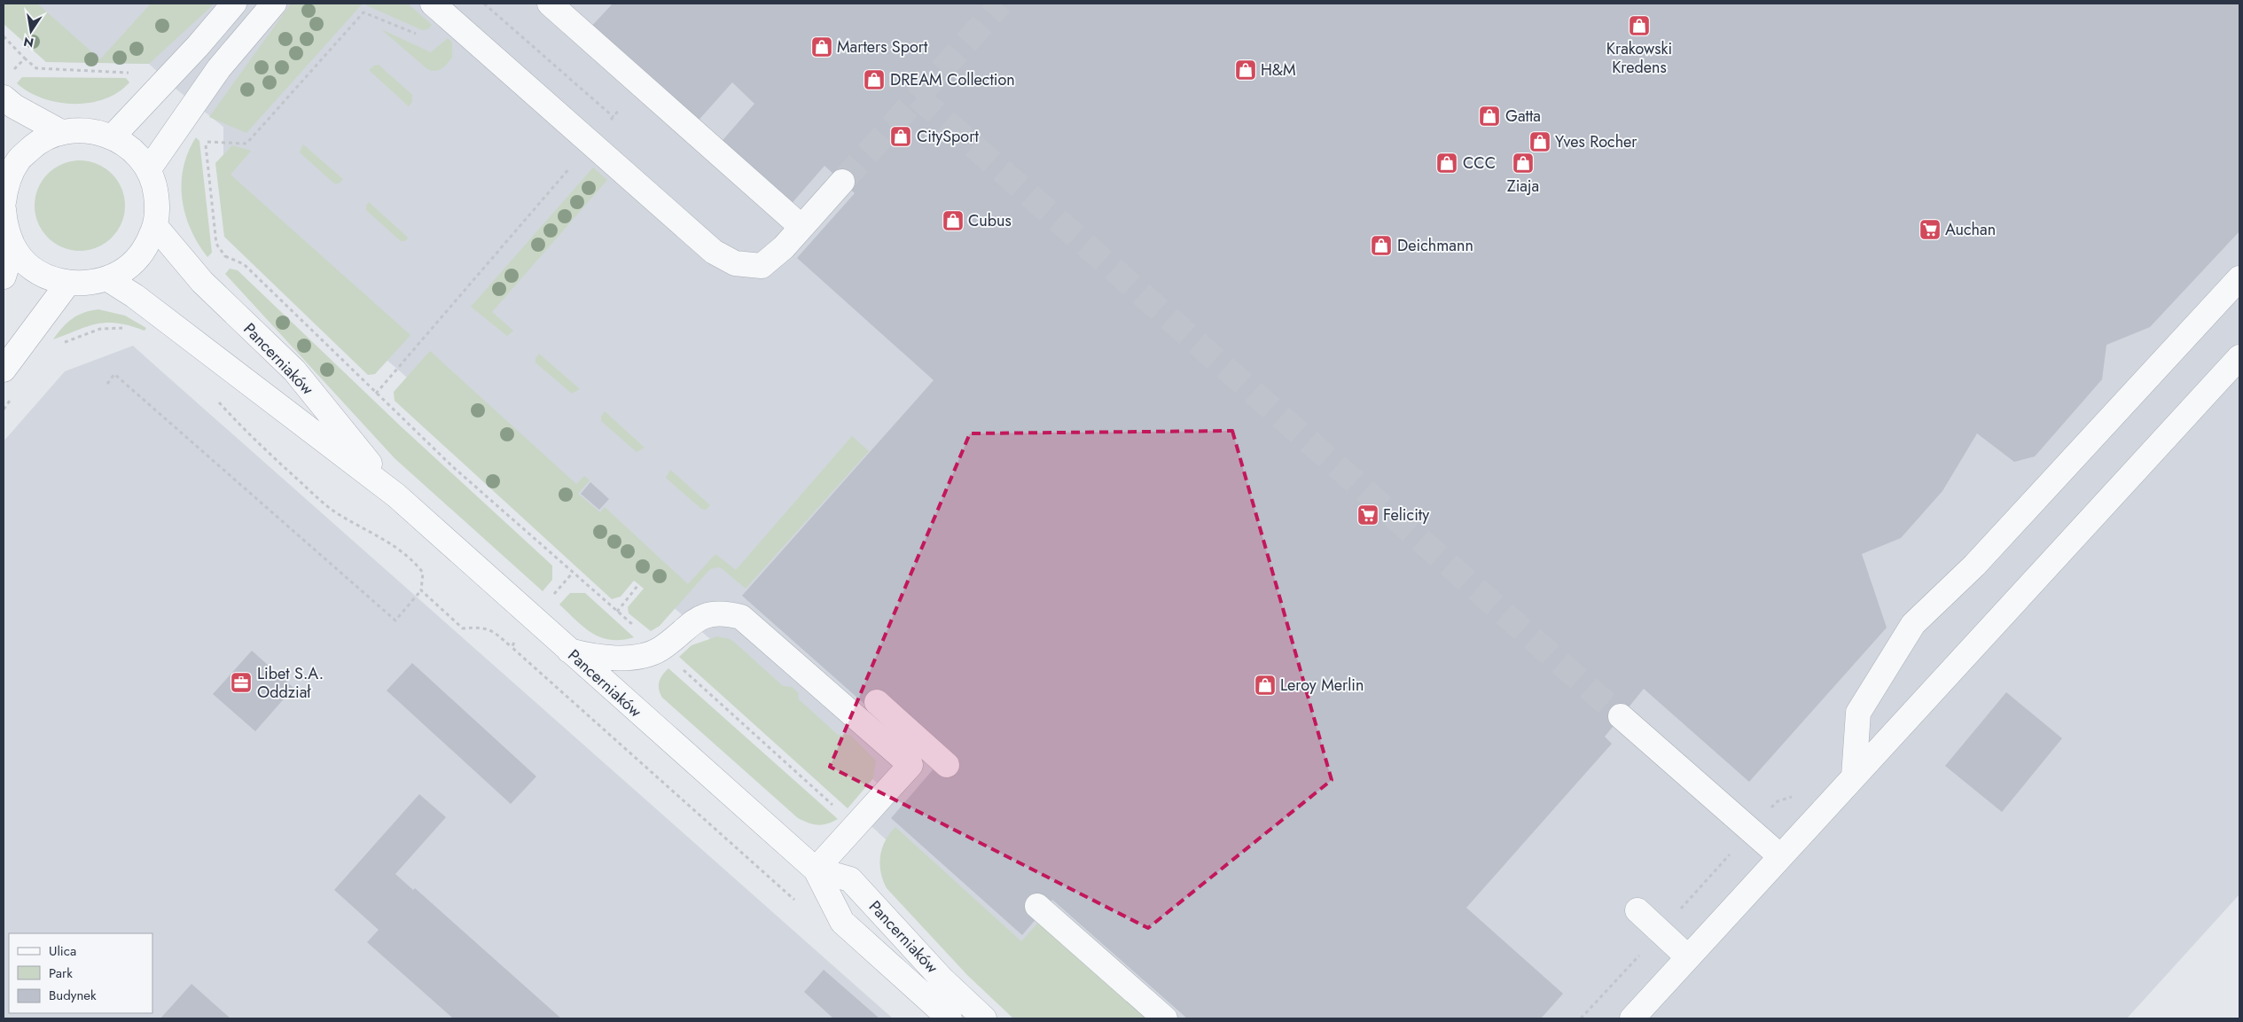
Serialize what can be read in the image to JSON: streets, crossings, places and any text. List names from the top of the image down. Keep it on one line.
{"streets":{"street":["Pancerniaków"]},"places":{"shop":["Krakowski Kredens","Marters Sport","H&M","DREAM Collection","Gatta","CitySport","Yves Rocher","CCC","Ziaja","Cubus","Deichmann","Leroy Merlin"],"supermarket":["Auchan","Felicity"],"office":["Libet S.A. Oddział"]},"legend":["Ulica","Park","Budynek"],"north":"bottom"}
